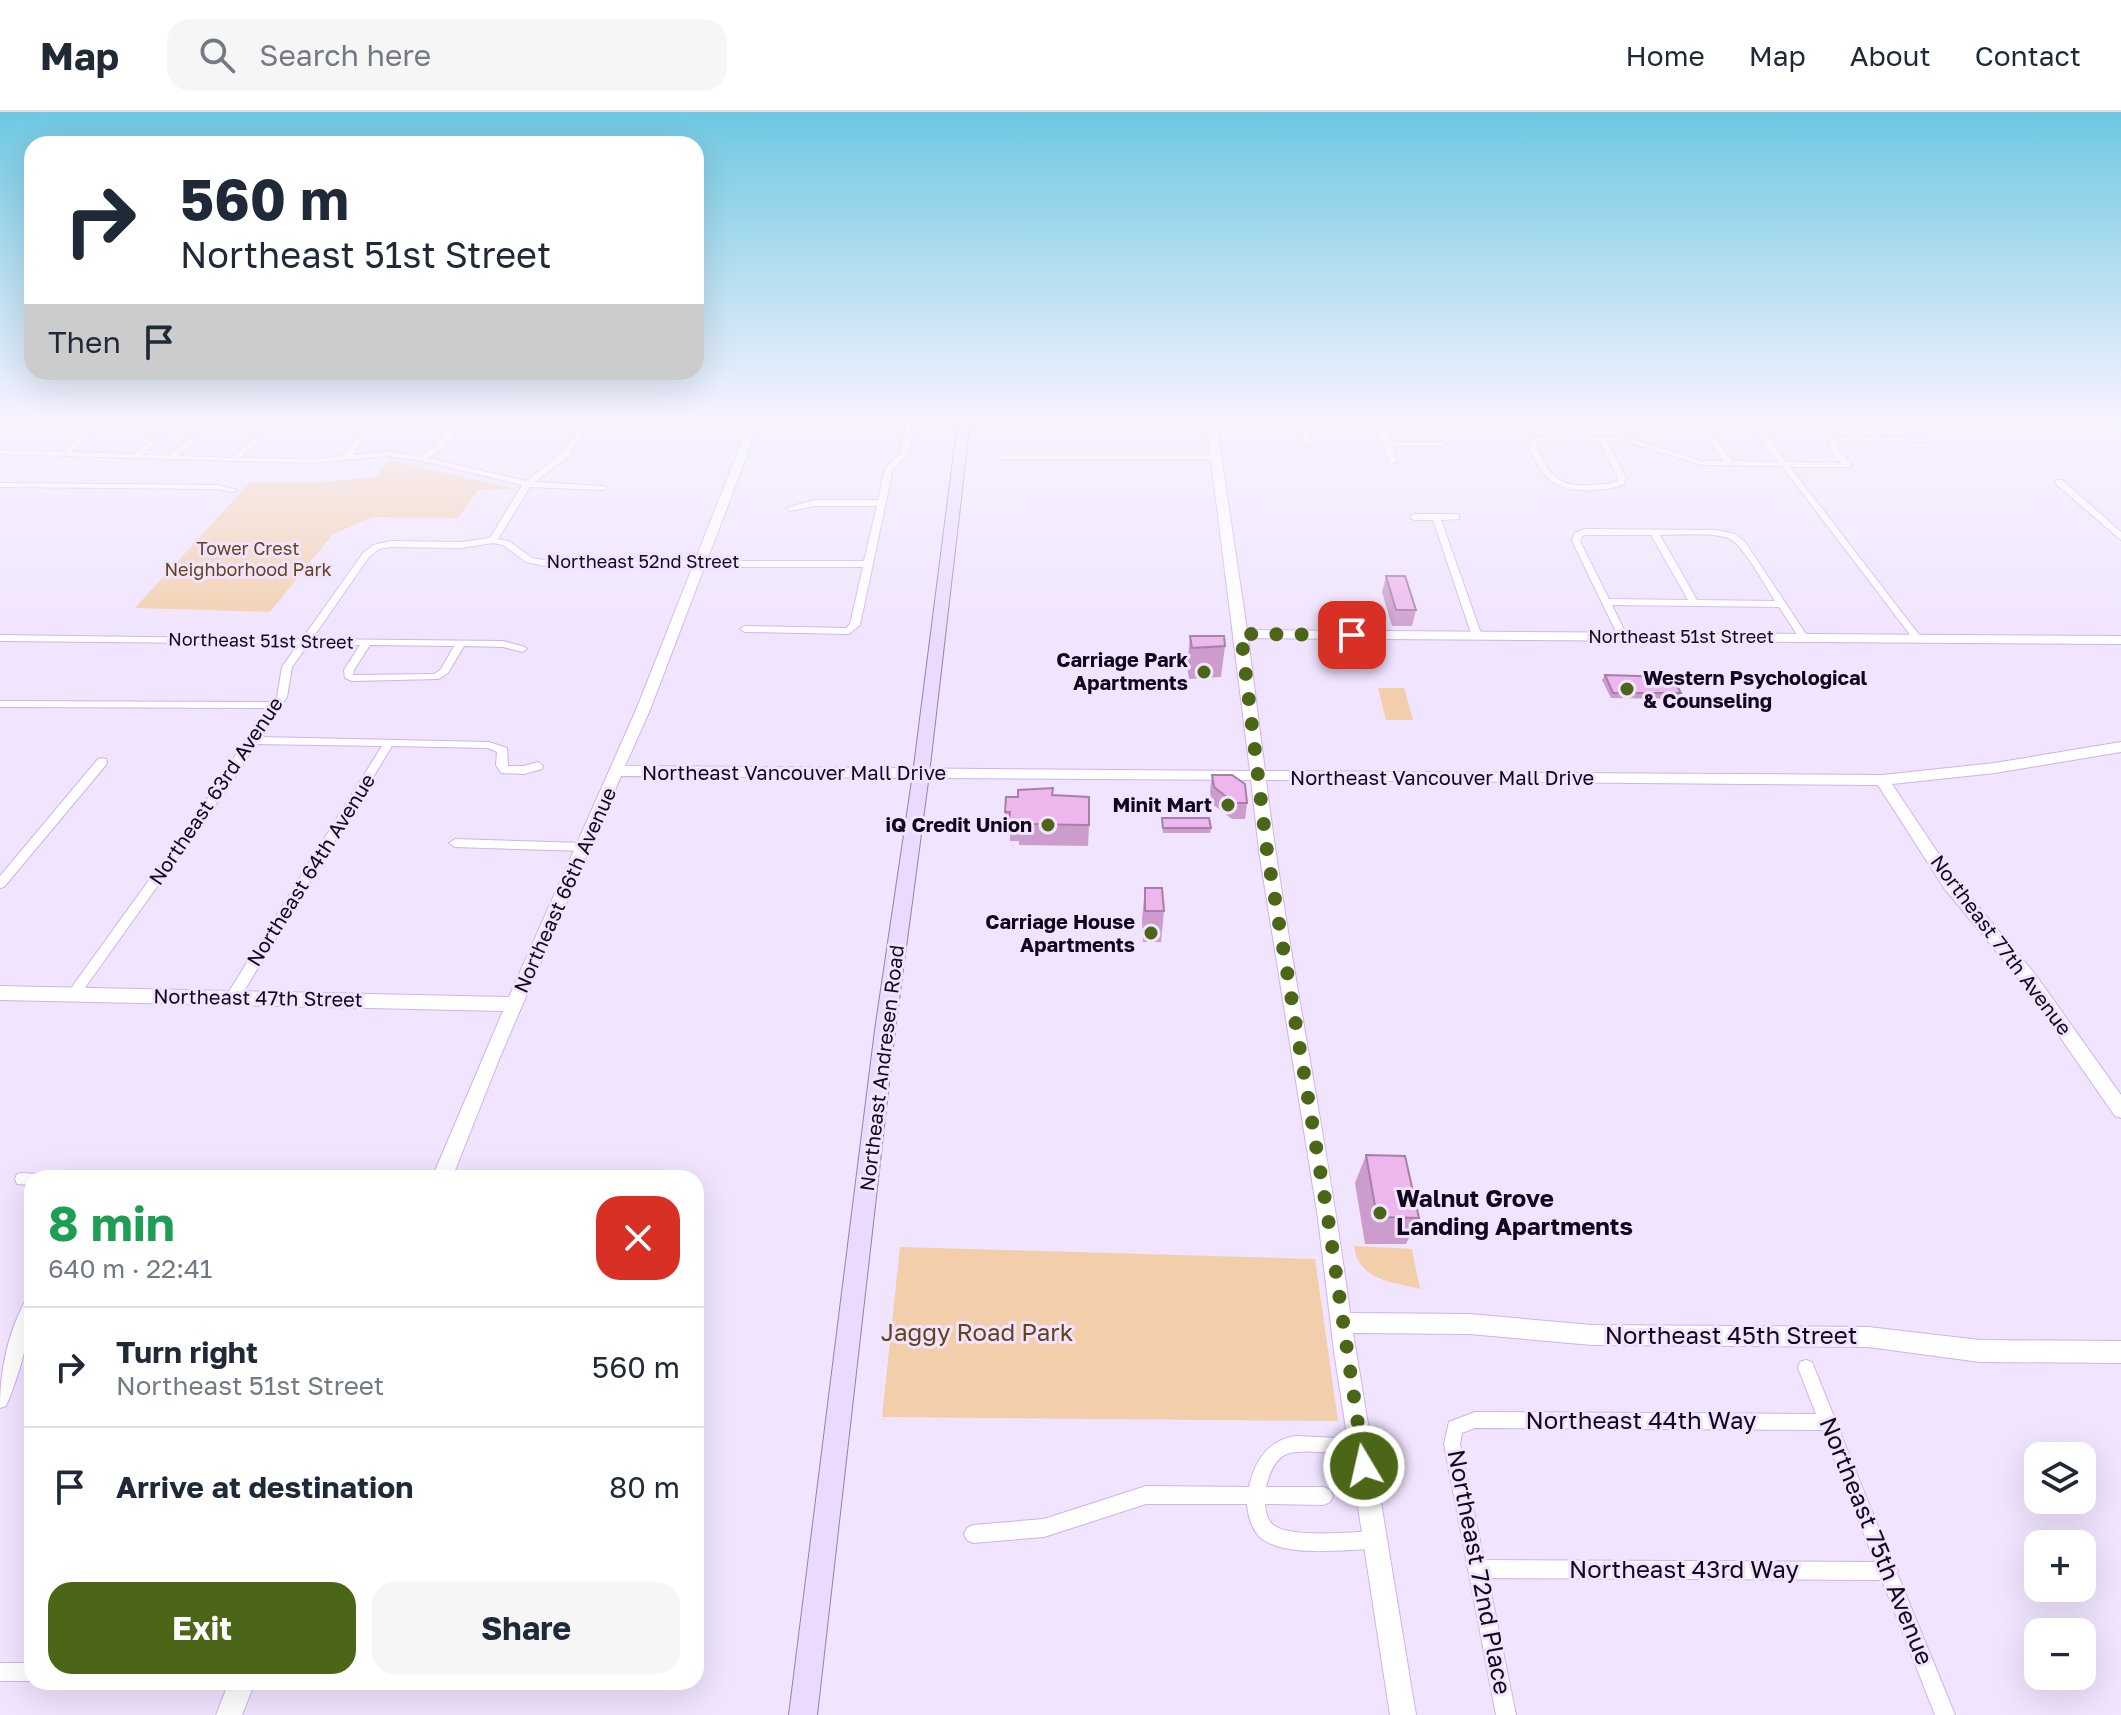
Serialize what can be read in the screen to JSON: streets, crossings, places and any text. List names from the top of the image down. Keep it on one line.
{"streets":{"main road":["Northeast Andresen Road"],"street":["Northeast 52nd Street","Northeast 51st Street","Northeast Vancouver Mall Drive","Northeast 63rd Avenue","Northeast 64th Avenue","Northeast 66th Avenue","Northeast 77th Avenue","Northeast 47th Street","Northeast 45th Street","Northeast 44th Way","Northeast 75th Avenue","Northeast 43rd Way","Northeast 72nd Place"]},"crossings":[["Northeast 52nd Street","Northeast 63rd Avenue"],["Northeast 52nd Street","Northeast 66th Avenue"],["Northeast 51st Street","Northeast 63rd Avenue"],["Northeast Vancouver Mall Drive","Northeast 66th Avenue"],["Northeast Vancouver Mall Drive","Northeast 77th Avenue"],["Northeast Vancouver Mall Drive","Northeast Andresen Road"],["Northeast 63rd Avenue","Northeast 47th Street"],["Northeast 64th Avenue","Northeast 47th Street"],["Northeast 66th Avenue","Northeast 47th Street"],["Northeast 44th Way","Northeast 75th Avenue"],["Northeast 44th Way","Northeast 72nd Place"],["Northeast 75th Avenue","Northeast 43rd Way"],["Northeast 43rd Way","Northeast 72nd Place"]],"parks":["Tower Crest Neighborhood Park","Jaggy Road Park"],"places":["Carriage Park Apartments","Western Psychological & Counseling","Minit Mart","iQ Credit Union","Carriage House Apartments","Walnut Grove Landing Apartments"],"page":{"header":"Map","search":"Search here","nav":["Home","Map","About","Contact"],"turn":["560 m","Northeast 51st Street"],"then":"Then","heading":["8 min","640 m · 22:41"],"list":[{"name":"Turn right","note":"Northeast 51st Street","value":"560 m"},{"name":"Arrive at destination","value":"80 m"}],"map_buttons":["+","−"],"buttons":["Exit","Share"]}}
